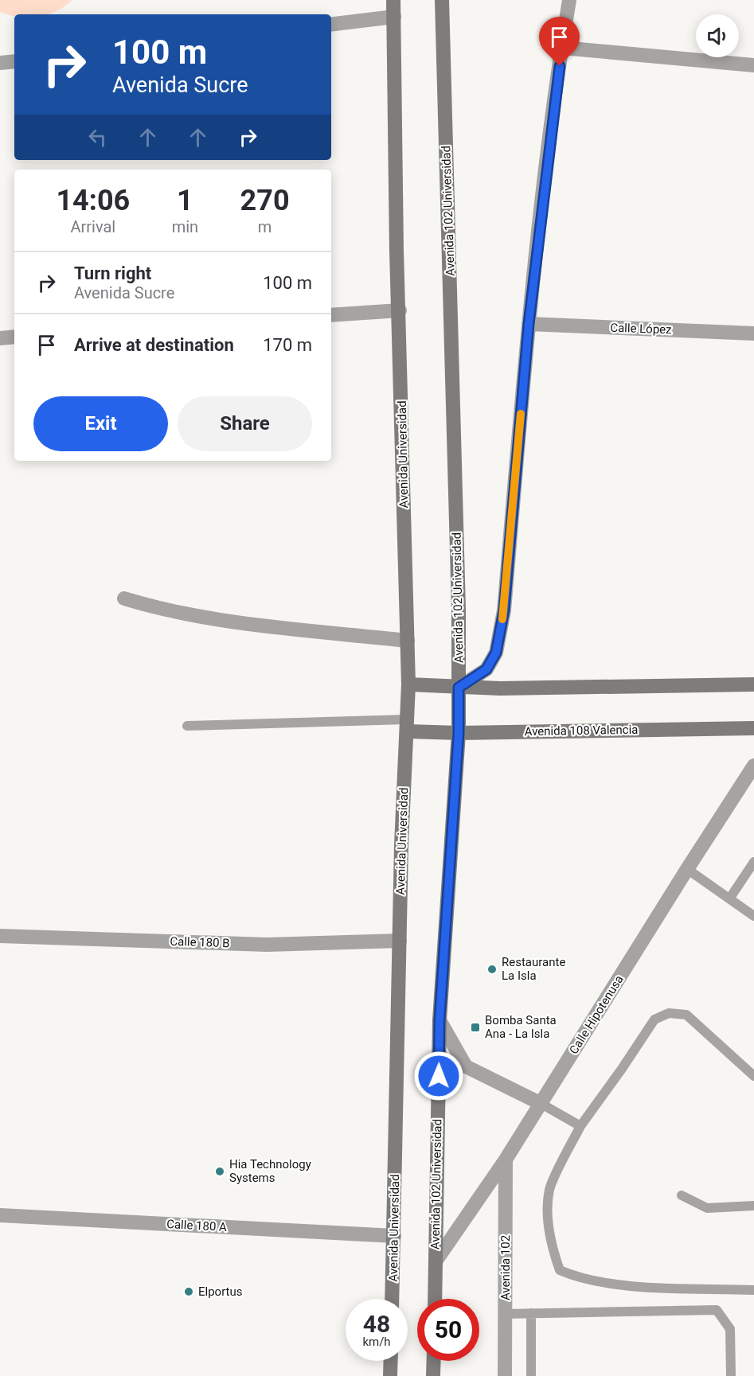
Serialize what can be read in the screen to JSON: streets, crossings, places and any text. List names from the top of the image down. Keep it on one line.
{"streets":{"main road":["Avenida 102 Universidad","Avenida Universidad","Avenida 108 Valencia"],"street":["Calle López","Calle 180 B","Calle Hipotenusa","Calle 180 A","Avenida 102"]},"crossings":[["Avenida 102 Universidad","Avenida 108 Valencia"],["Avenida 102 Universidad","Calle Hipotenusa"],["Avenida Universidad","Avenida 108 Valencia"],["Avenida Universidad","Calle 180 B"],["Avenida Universidad","Calle 180 A"],["Calle Hipotenusa","Avenida 102"]],"places":{"other":["Restaurante La Isla","Hia Technology Systems","Elportus"],"transit":["Bomba Santa Ana - La Isla"]},"page":{"turn":["100 m","Avenida Sucre"],"eta":["14:06","Arrival","1","min","270","m"],"list":[{"name":"Turn right","note":"Avenida Sucre","value":"100 m"},{"name":"Arrive at destination","value":"170 m"}],"buttons":["Exit","Share"],"speed":"48 km/h","limit":"50"}}
